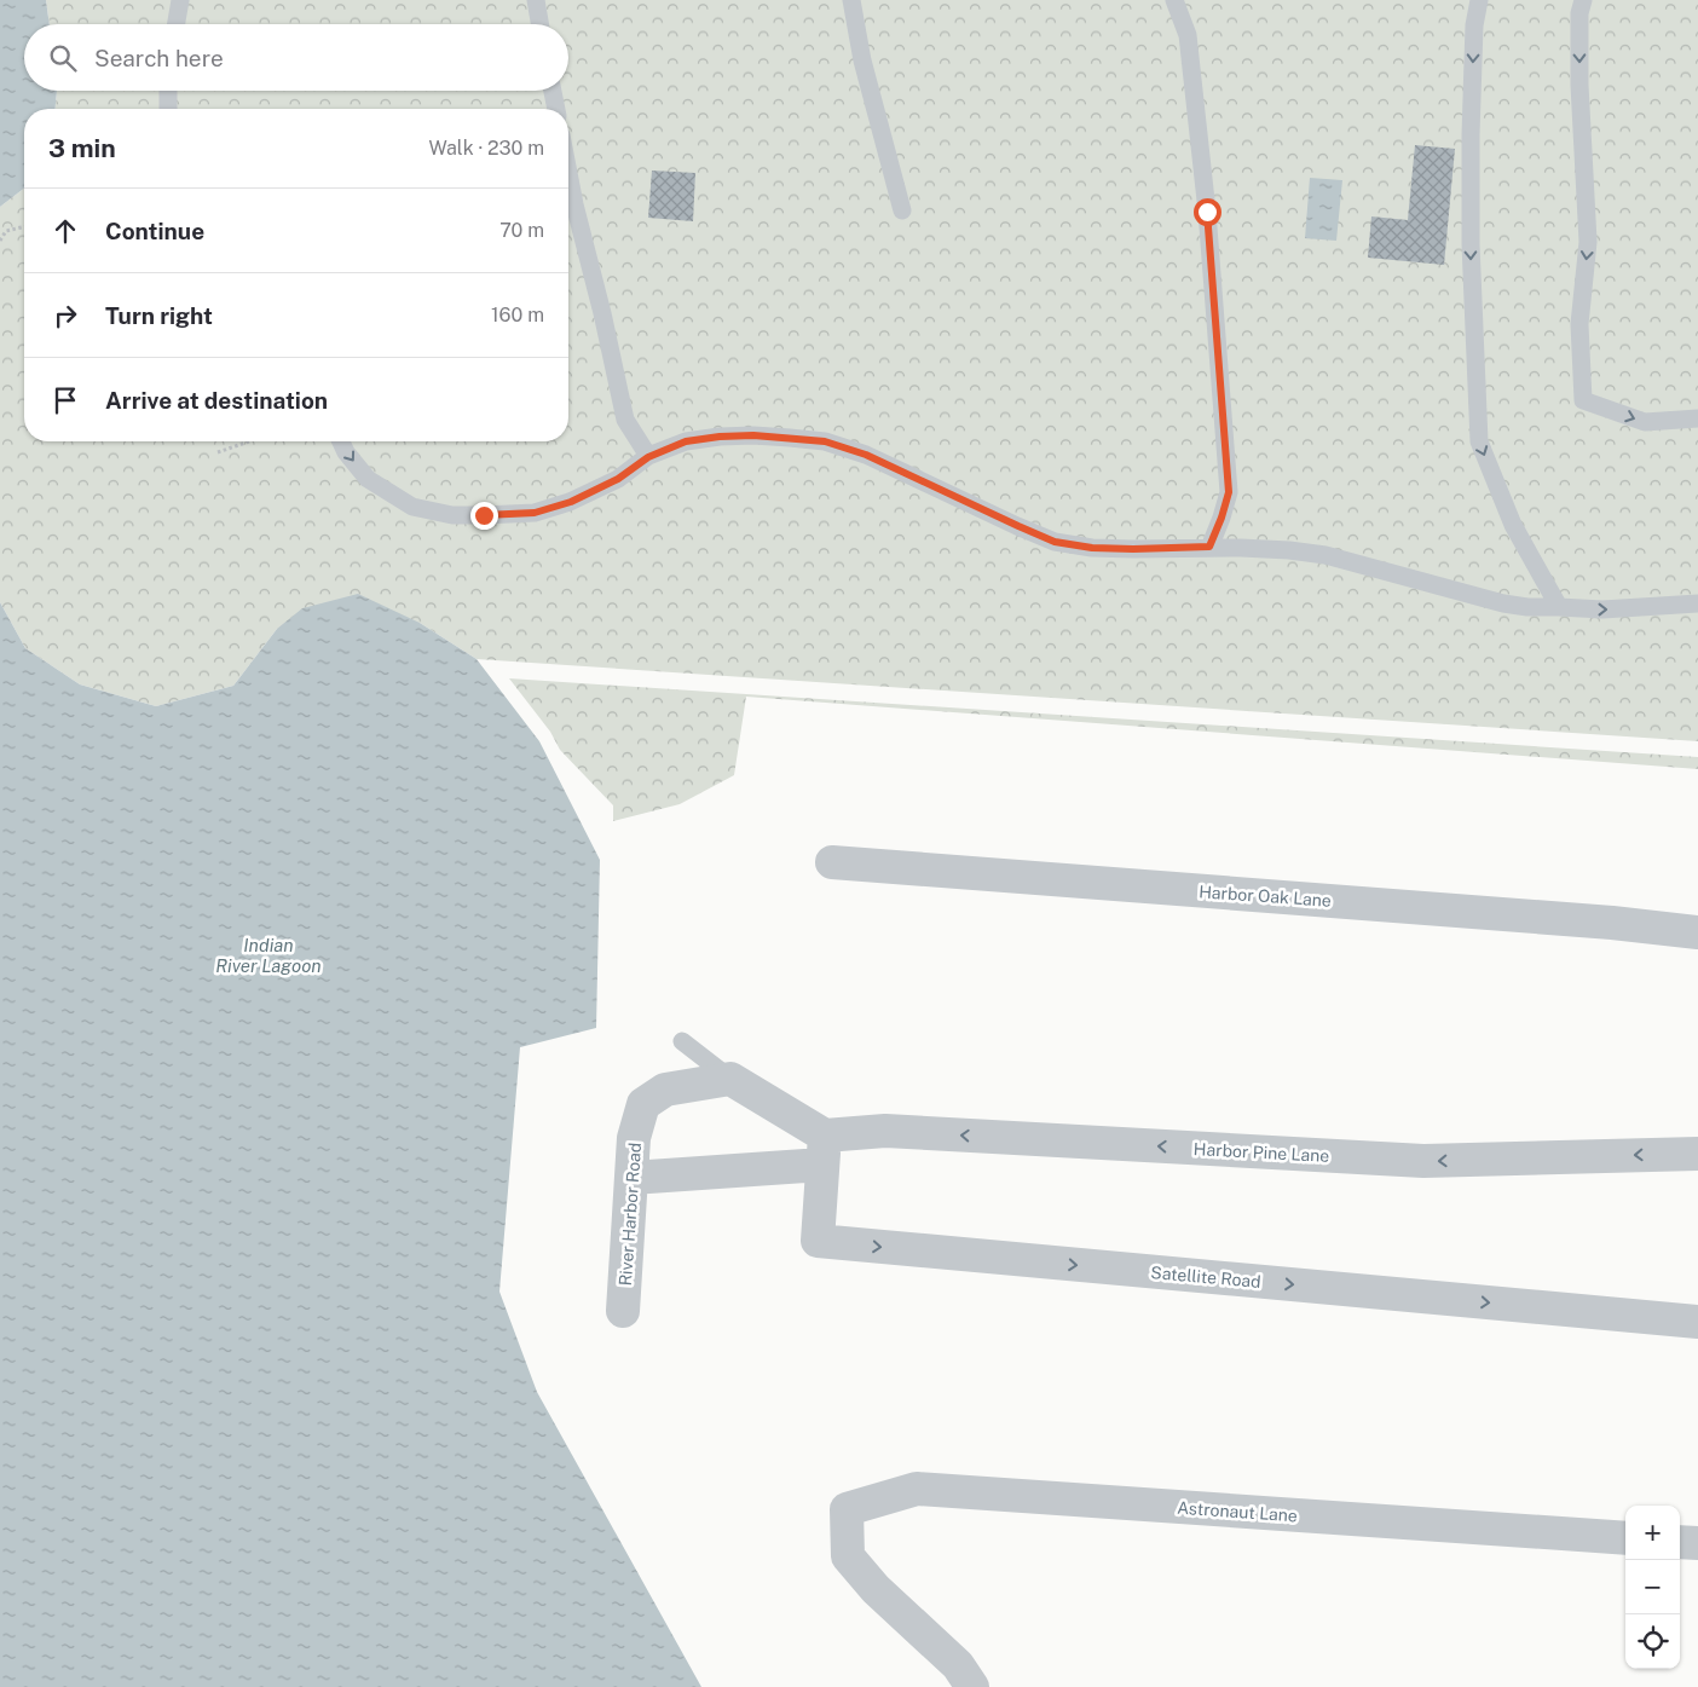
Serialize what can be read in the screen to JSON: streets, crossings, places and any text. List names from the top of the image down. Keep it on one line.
{"streets":{"street":["Harbor Oak Lane","Harbor Pine Lane","River Harbor Road","Satellite Road","Astronaut Lane"]},"crossings":[["Harbor Pine Lane","River Harbor Road"],["Harbor Pine Lane","Satellite Road"]],"one_way":["Harbor Pine Lane","Satellite Road"],"water":["Indian River Lagoon"],"page":{"search":"Search here","heading":["3 min","Walk · 230 m"],"list":[["Continue","70 m"],["Turn right","160 m"],"Arrive at destination"],"map_buttons":["+","−"]}}
